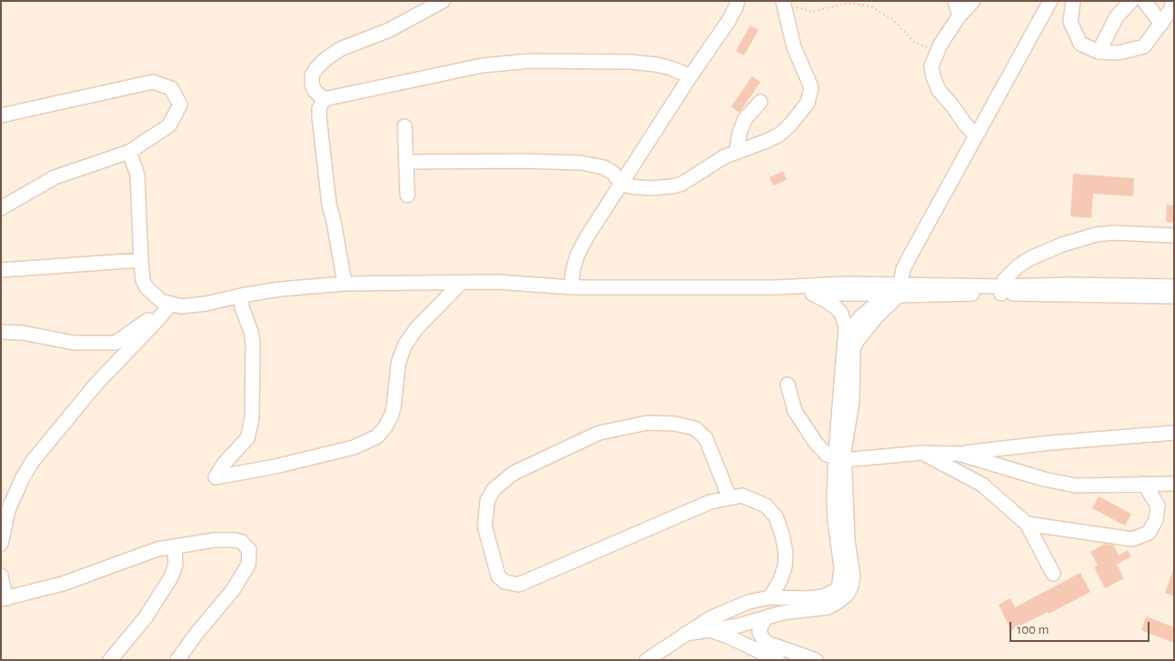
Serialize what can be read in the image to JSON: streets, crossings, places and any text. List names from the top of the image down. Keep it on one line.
{"scale_bar":"100 m"}
